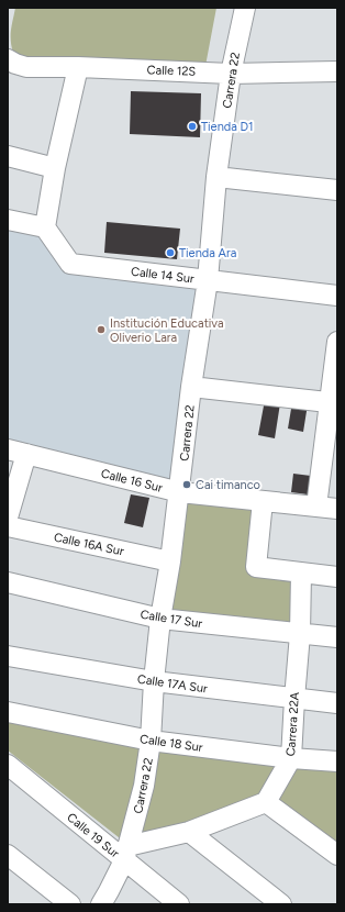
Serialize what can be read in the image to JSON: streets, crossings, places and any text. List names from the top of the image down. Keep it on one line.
{"streets":{"street":["Calle 12S","Carrera 22","Calle 14 Sur","Calle 16 Sur","Calle 16A Sur","Calle 17 Sur","Calle 17A Sur","Carrera 22A","Calle 18 Sur","Calle 19 Sur"]},"crossings":[["Calle 12S","Carrera 22"],["Carrera 22","Calle 14 Sur"],["Carrera 22","Calle 16 Sur"],["Carrera 22","Calle 16A Sur"],["Carrera 22","Calle 17 Sur"],["Carrera 22","Calle 17A Sur"],["Carrera 22","Calle 18 Sur"],["Carrera 22","Calle 19 Sur"],["Calle 17 Sur","Carrera 22A"],["Calle 17A Sur","Carrera 22A"],["Carrera 22A","Calle 18 Sur"]],"places":["Tienda D1","Tienda Ara","Institución Educativa Oliverio Lara","Cai timanco"]}
